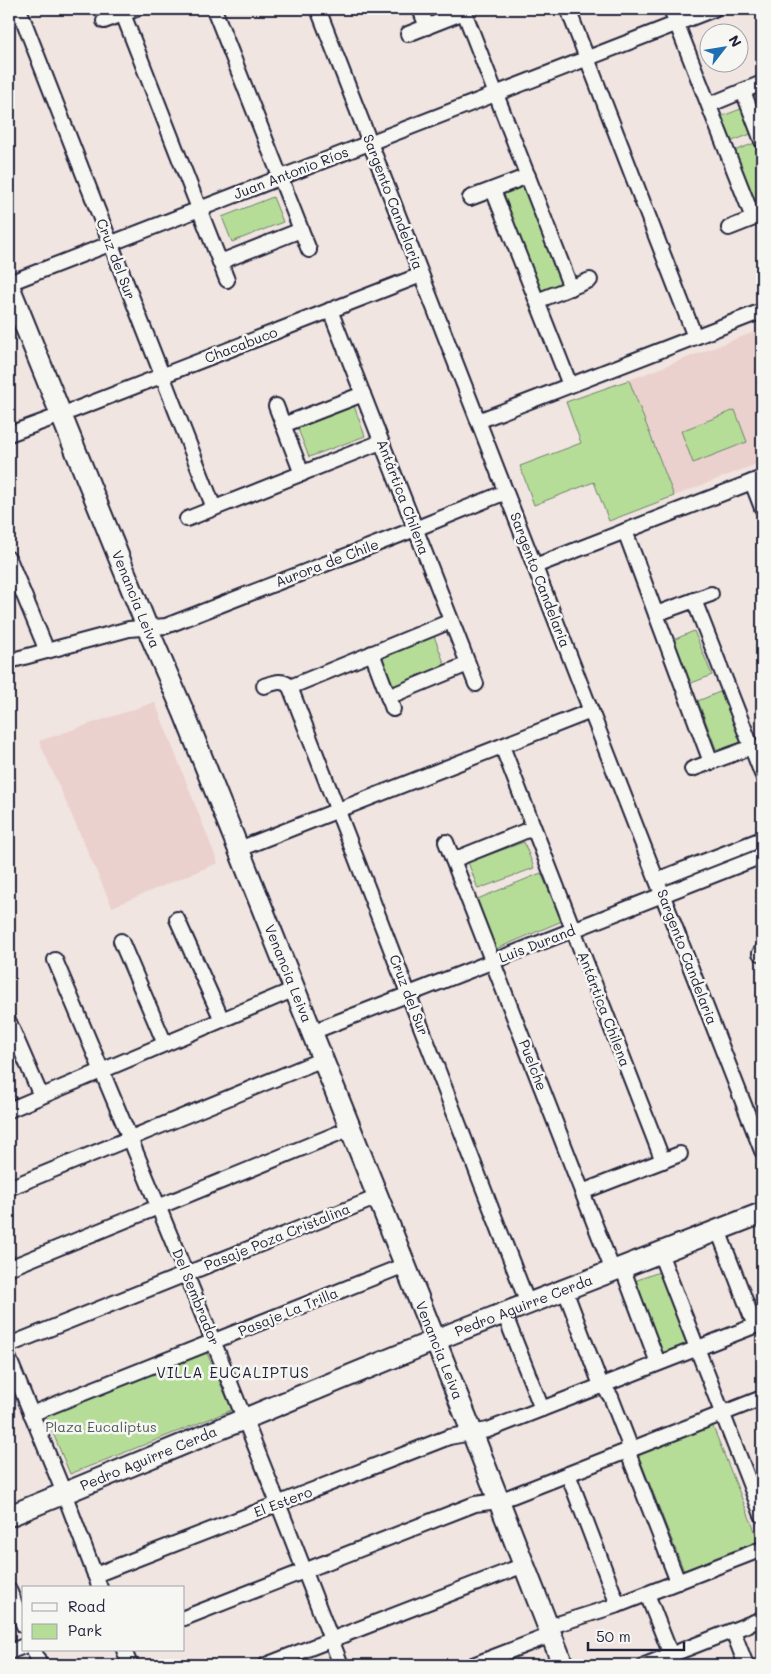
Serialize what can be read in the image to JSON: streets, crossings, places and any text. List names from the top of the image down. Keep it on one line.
{"streets":{"street":["Juan Antonio Ríos","Sargento Candelaria","Cruz del Sur","Chacabuco","Antártica Chilena","Aurora de Chile","Venancia Leiva","Luis Durand","Puelche","Pasaje Poza Cristalina","Del Sembrador","Pedro Aguirre Cerda","Pasaje La Trilla","El Estero"]},"crossings":[["Juan Antonio Ríos","Sargento Candelaria"],["Juan Antonio Ríos","Cruz del Sur"],["Juan Antonio Ríos","Venancia Leiva"],["Sargento Candelaria","Chacabuco"],["Sargento Candelaria","Aurora de Chile"],["Sargento Candelaria","Luis Durand"],["Cruz del Sur","Chacabuco"],["Cruz del Sur","Luis Durand"],["Cruz del Sur","Pedro Aguirre Cerda"],["Chacabuco","Antártica Chilena"],["Chacabuco","Venancia Leiva"],["Antártica Chilena","Aurora de Chile"],["Antártica Chilena","Luis Durand"],["Aurora de Chile","Venancia Leiva"],["Venancia Leiva","Luis Durand"],["Venancia Leiva","Pasaje Poza Cristalina"],["Venancia Leiva","Pedro Aguirre Cerda"],["Venancia Leiva","Pasaje La Trilla"],["Venancia Leiva","El Estero"],["Luis Durand","Puelche"],["Puelche","Pedro Aguirre Cerda"],["Puelche","El Estero"],["Pasaje Poza Cristalina","Del Sembrador"],["Del Sembrador","Pedro Aguirre Cerda"],["Del Sembrador","Pasaje La Trilla"],["Del Sembrador","El Estero"]],"districts":["VILLA EUCALIPTUS"],"parks":["Plaza Eucaliptus"],"legend":["Road","Park"],"scale_bar":"50 m","north":"top right"}
